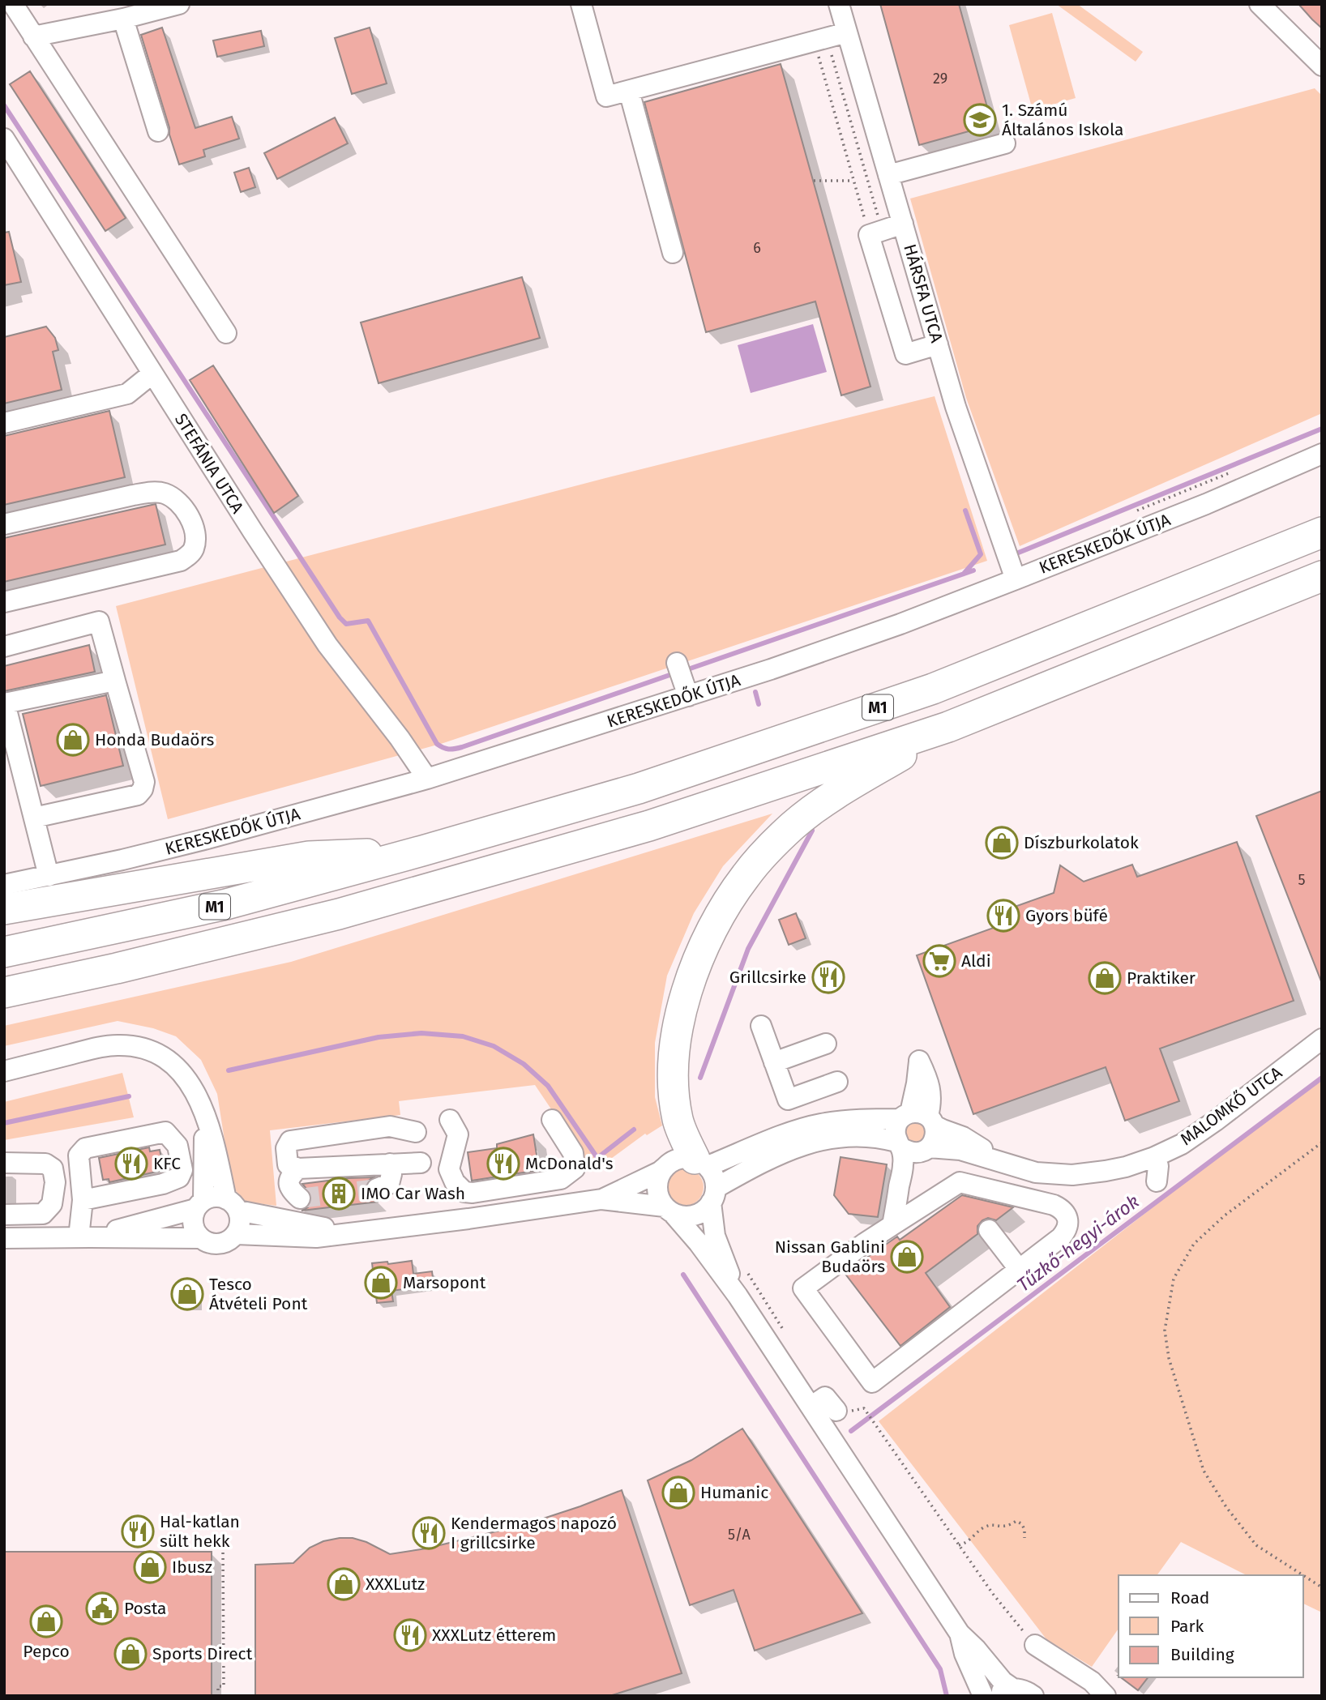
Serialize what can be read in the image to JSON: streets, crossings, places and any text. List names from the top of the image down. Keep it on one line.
{"streets":{"highway":["M1"],"street":["HÁRSFA UTCA","STEFÁNIA UTCA","KERESKEDŐK ÚTJA","MALOMKŐ UTCA"]},"crossings":[["HÁRSFA UTCA","KERESKEDŐK ÚTJA"],["STEFÁNIA UTCA","KERESKEDŐK ÚTJA"]],"water":["Tűzkő-hegyi-árok"],"places":{"school or university":["1. Számú Általános Iskola"],"shop":["Honda Budaörs","Díszburkolatok","Praktiker","Nissan Gablini Budaörs","Marsopont","Tesco Átvételi Pont","Humanic","Ibusz","XXXLutz","Pepco","Sports Direct"],"restaurant":["Gyors büfé","Grillcsirke","KFC","McDonald's","Hal-katlan sült hekk","Kendermagos napozó I grillcsirke","XXXLutz étterem"],"supermarket":["Aldi"],"building":["IMO Car Wash"],"public building":["Posta"]},"house_numbers":["29","6","5","5/A"],"legend":["Road","Park","Building"]}
